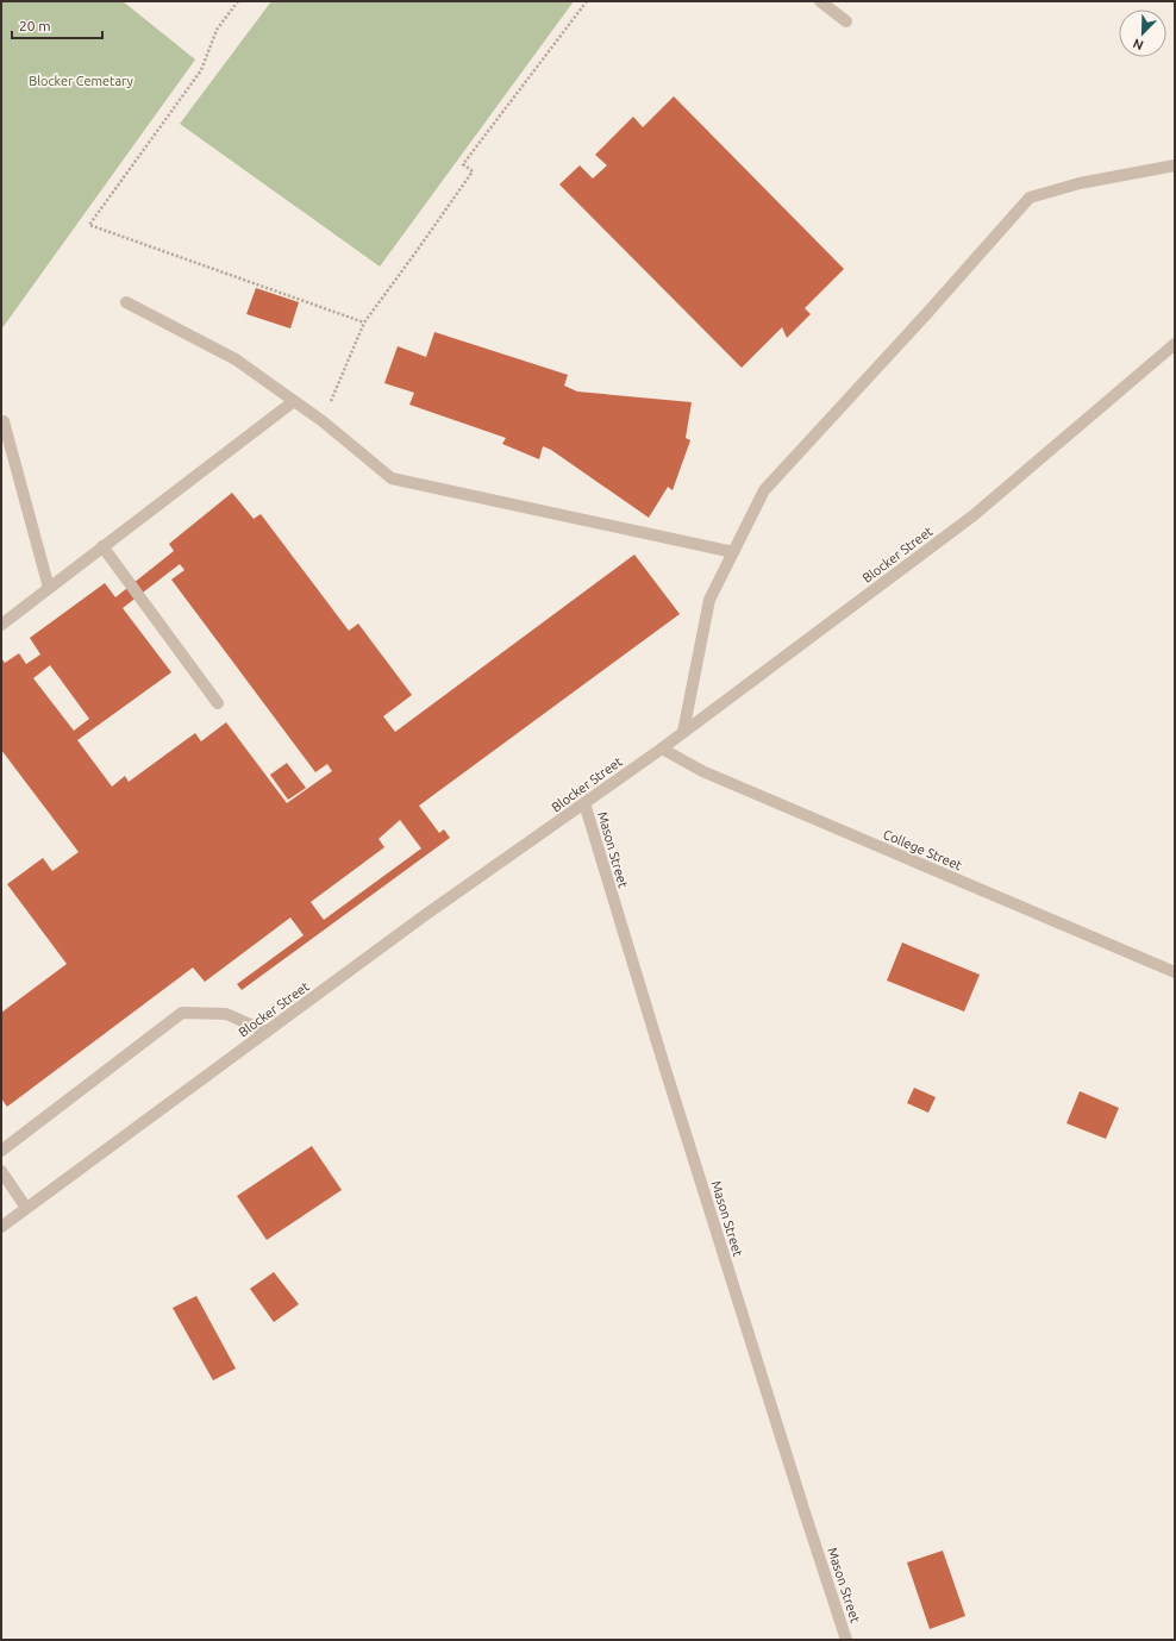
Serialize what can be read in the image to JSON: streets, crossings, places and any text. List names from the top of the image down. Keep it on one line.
{"streets":{"street":["Blocker Street","Mason Street","College Street"]},"crossings":[["Blocker Street","Mason Street"],["Blocker Street","College Street"]],"parks":["Blocker Cemetary"],"scale_bar":"20 m","north":"bottom left"}
